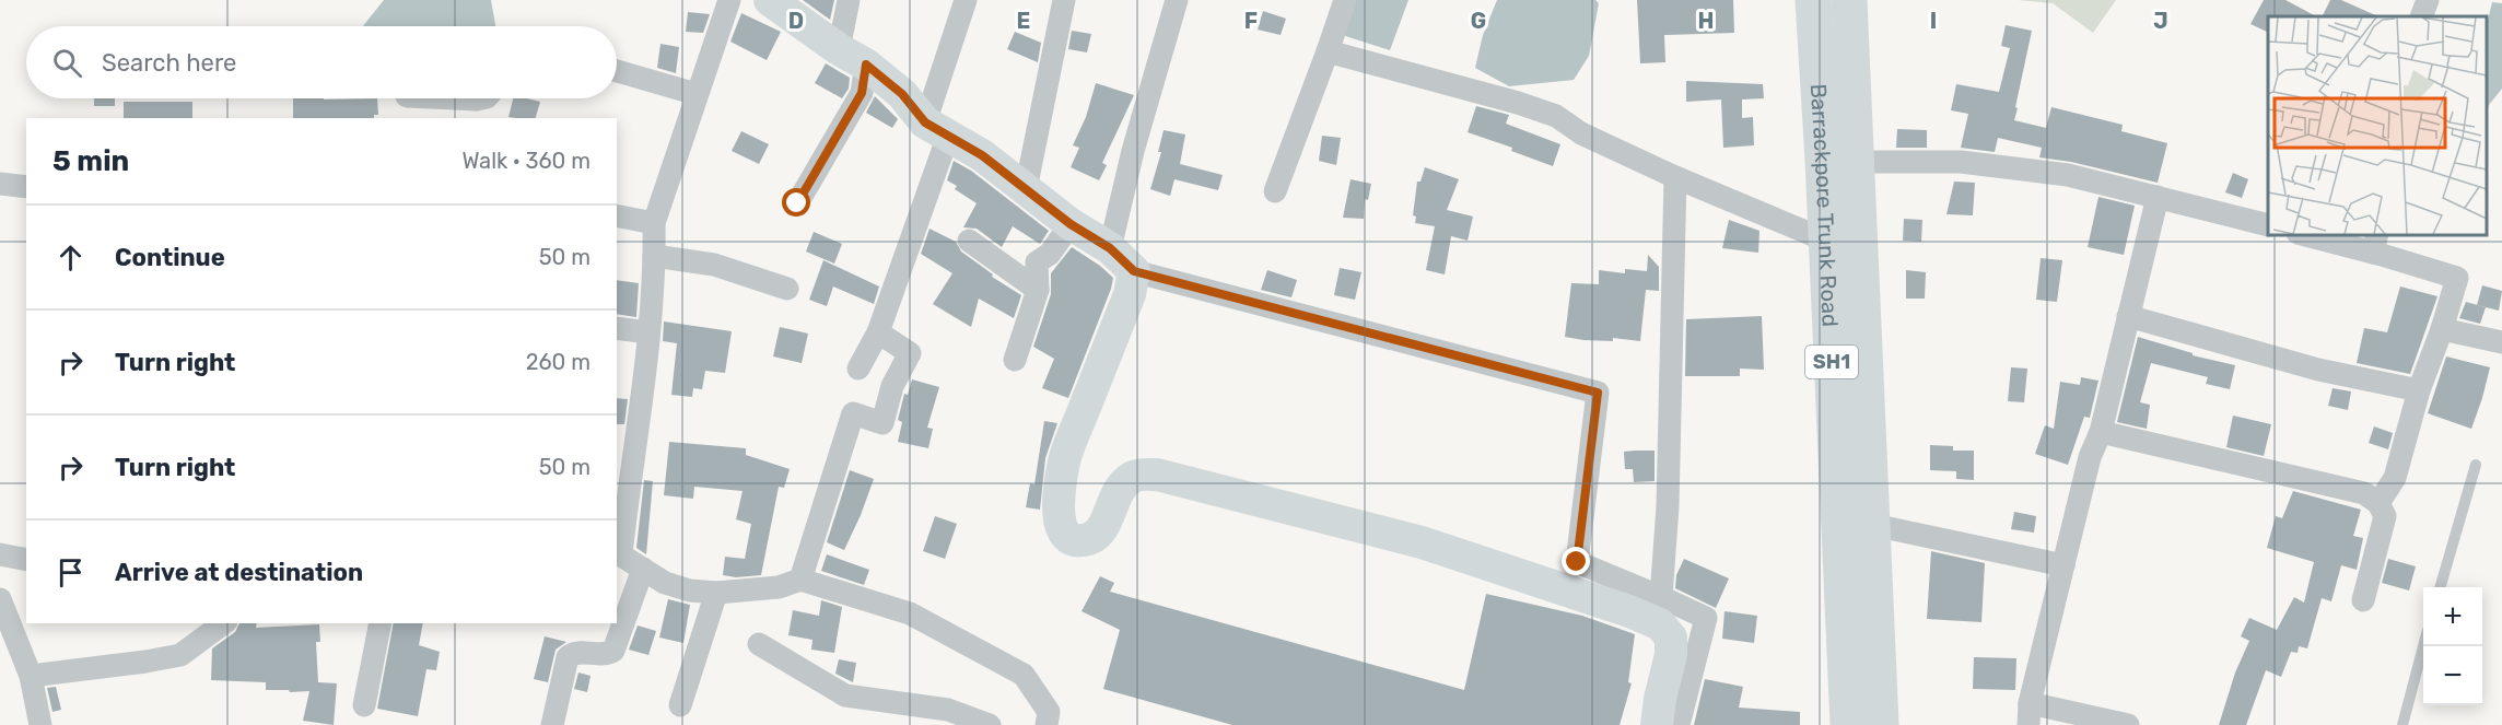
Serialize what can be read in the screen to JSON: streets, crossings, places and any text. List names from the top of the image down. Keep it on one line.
{"streets":{"main road":["Barrackpore Trunk Road","SH1"]},"page":{"search":"Search here","heading":["5 min","Walk · 360 m"],"list":[["Continue","50 m"],["Turn right","260 m"],["Turn right","50 m"],"Arrive at destination"],"map_buttons":["+","−"]},"grid":{"columns":["D","E","F","G","H","I","J"]}}
